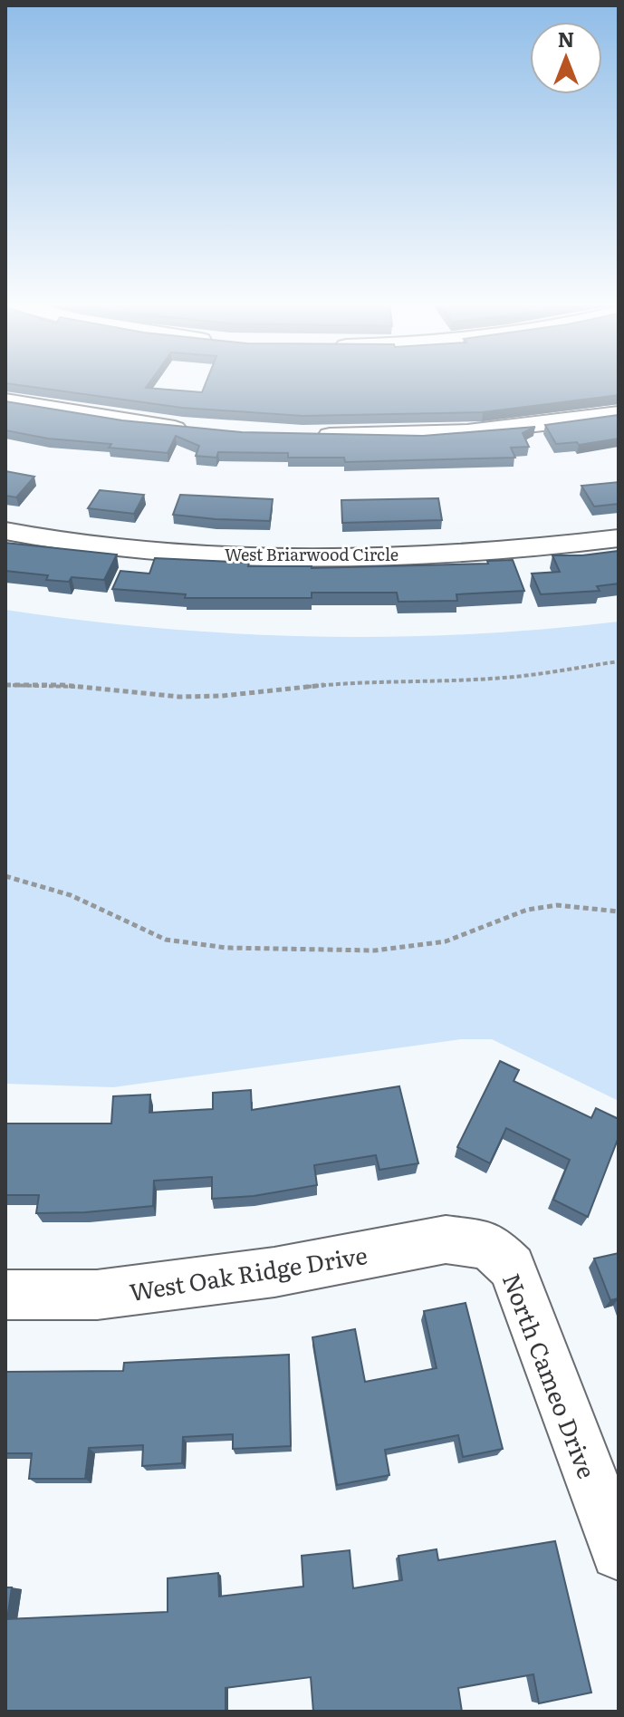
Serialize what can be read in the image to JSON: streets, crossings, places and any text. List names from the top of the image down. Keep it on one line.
{"streets":{"street":["West Briarwood Circle","West Oak Ridge Drive","North Cameo Drive"]},"crossings":[["West Oak Ridge Drive","North Cameo Drive"]],"north":"top"}
